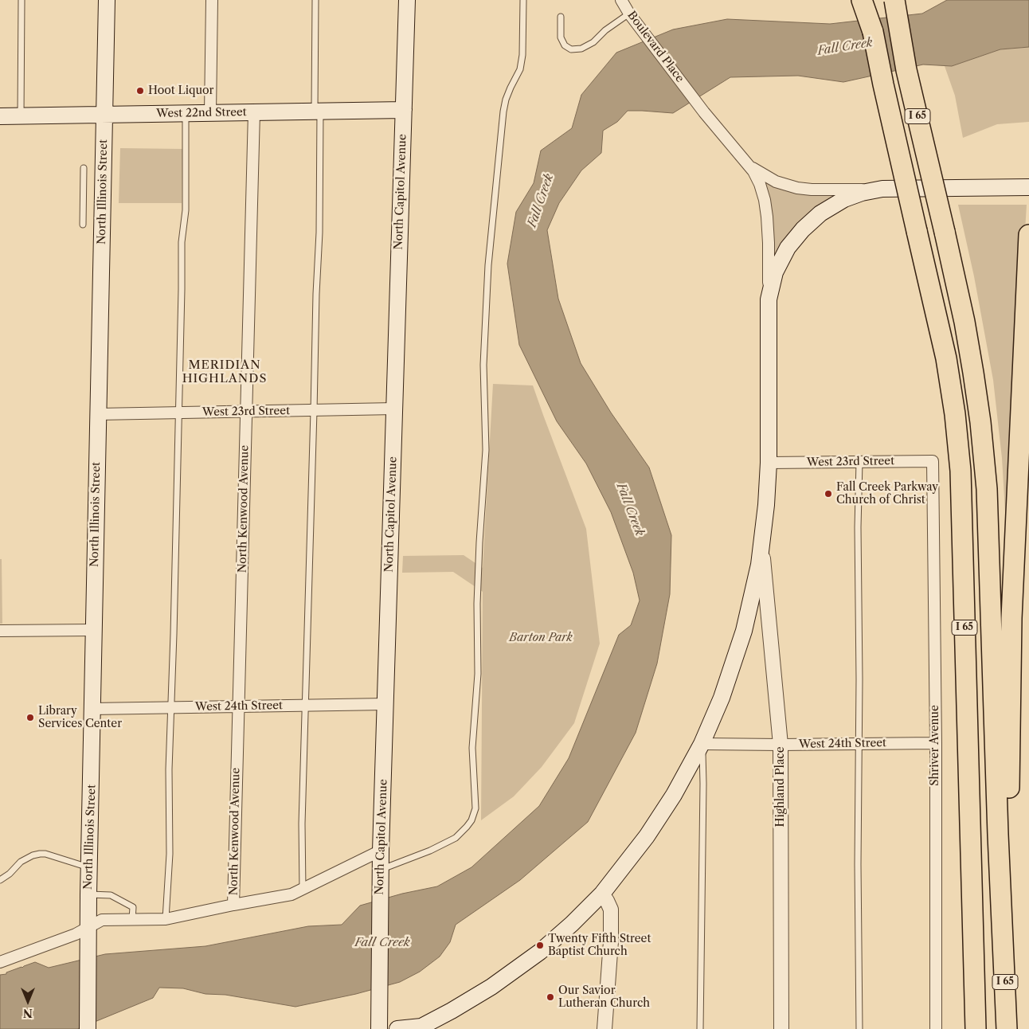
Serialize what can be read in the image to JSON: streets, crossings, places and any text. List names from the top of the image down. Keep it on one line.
{"streets":{"highway":["I 65"],"main road":["West 22nd Street","North Illinois Street","North Capitol Avenue"],"street":["Boulevard Place","West 23rd Street","North Kenwood Avenue","West 24th Street","Shriver Avenue","Highland Place"]},"crossings":[["West 22nd Street","North Illinois Street"],["West 22nd Street","North Capitol Avenue"],["West 22nd Street","North Kenwood Avenue"],["North Illinois Street","West 23rd Street"],["North Illinois Street","West 24th Street"],["North Capitol Avenue","West 23rd Street"],["North Capitol Avenue","West 24th Street"],["West 23rd Street","North Kenwood Avenue"],["West 23rd Street","Shriver Avenue"],["North Kenwood Avenue","West 24th Street"],["West 24th Street","Shriver Avenue"],["West 24th Street","Highland Place"]],"districts":["MERIDIAN HIGHLANDS"],"water":["Fall Creek"],"parks":["Barton Park"],"places":["Hoot Liquor","Fall Creek Parkway Church of Christ","Library Services Center","Twenty Fifth Street Baptist Church","Our Savior Lutheran Church"],"north":"bottom"}
